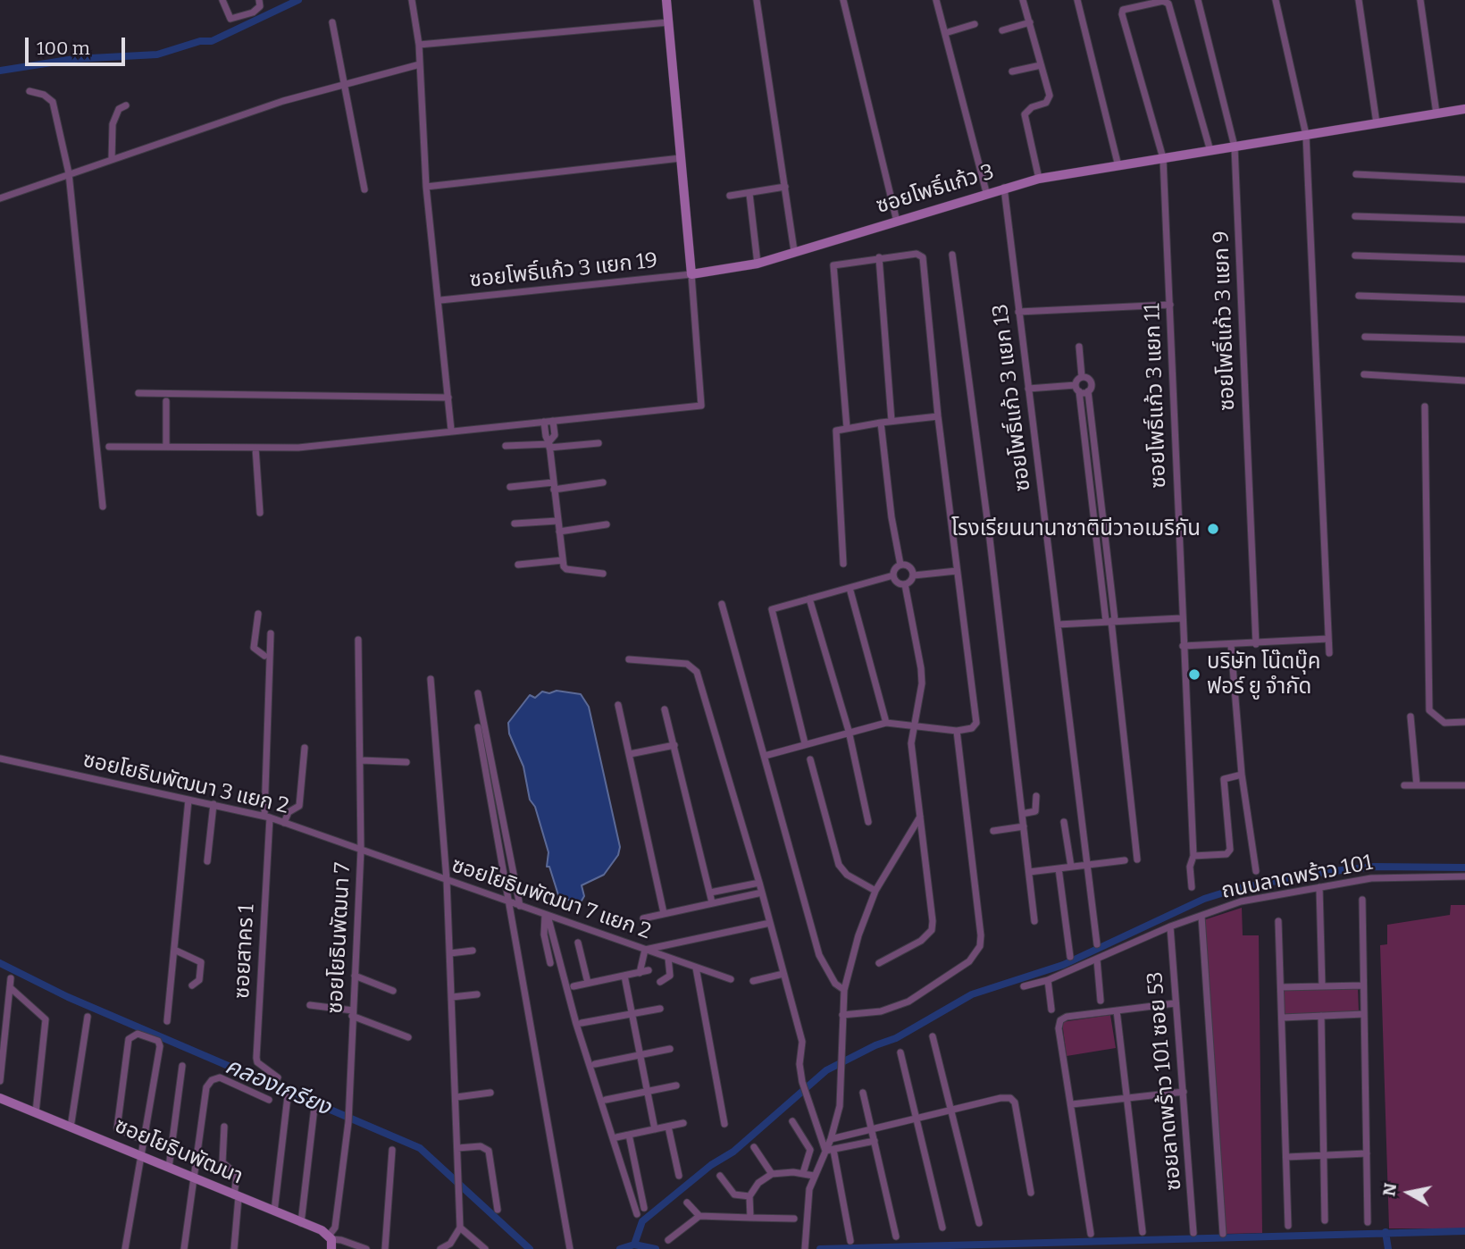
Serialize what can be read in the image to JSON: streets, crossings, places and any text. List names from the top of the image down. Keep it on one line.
{"streets":{"street":["ซอยโพธิ์แก้ว 3","ซอยโพธิ์แก้ว 3 แยก 19","ซอยโพธิ์แก้ว 3 แยก 9","ซอยโพธิ์แก้ว 3 แยก 11","ซอยโพธิ์แก้ว 3 แยก 13","ซอยโยธินพัฒนา 3 แยก 2","ถนนลาดพร้าว 101","ซอยโยธินพัฒนา 7 แยก 2","ซอยโยธินพัฒนา 7","ซอยสาคร 1","ซอยลาดพร้าว 101 ซอย 53","ซอยโยธินพัฒนา"]},"crossings":[["ซอยโพธิ์แก้ว 3","ซอยโพธิ์แก้ว 3 แยก 19"],["ซอยโพธิ์แก้ว 3","ซอยโพธิ์แก้ว 3 แยก 9"],["ซอยโพธิ์แก้ว 3","ซอยโพธิ์แก้ว 3 แยก 11"],["ซอยโพธิ์แก้ว 3","ซอยโพธิ์แก้ว 3 แยก 13"],["ซอยโยธินพัฒนา 3 แยก 2","ซอยโยธินพัฒนา 7 แยก 2"],["ซอยโยธินพัฒนา 3 แยก 2","ซอยโยธินพัฒนา 7"],["ซอยโยธินพัฒนา 3 แยก 2","ซอยสาคร 1"],["ถนนลาดพร้าว 101","ซอยลาดพร้าว 101 ซอย 53"],["ซอยโยธินพัฒนา 7 แยก 2","ซอยโยธินพัฒนา 7"],["ซอยโยธินพัฒนา 7","ซอยโยธินพัฒนา"]],"water":["คลองเกรียง"],"places":["โรงเรียนนานาชาตินีวาอเมริกัน","บริษัท โน๊ตบุ๊ค ฟอร์ ยู จำกัด"],"scale_bar":"100 m","north":"left"}
